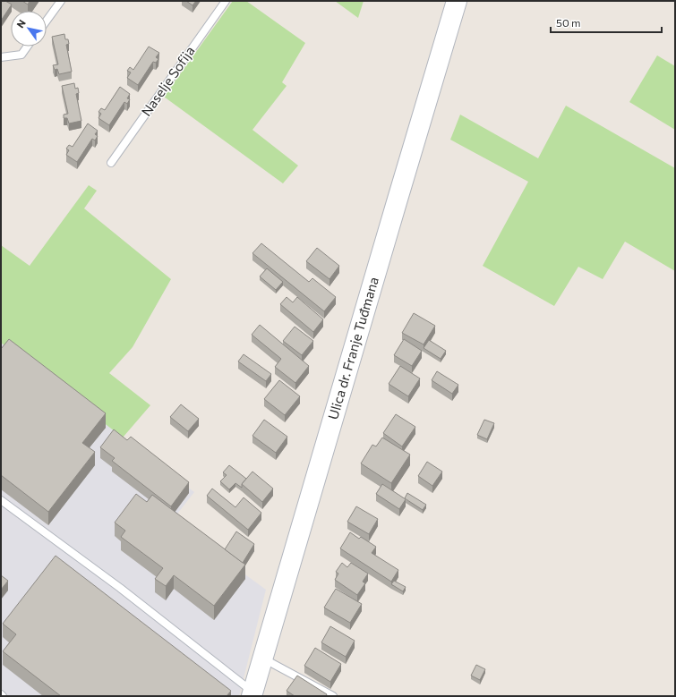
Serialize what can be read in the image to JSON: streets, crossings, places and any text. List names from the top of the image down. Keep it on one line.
{"streets":{"main road":["Ulica dr. Franje Tuđmana"],"lane":["Naselje Sofija"]},"scale_bar":"50 m","north":"top left"}
